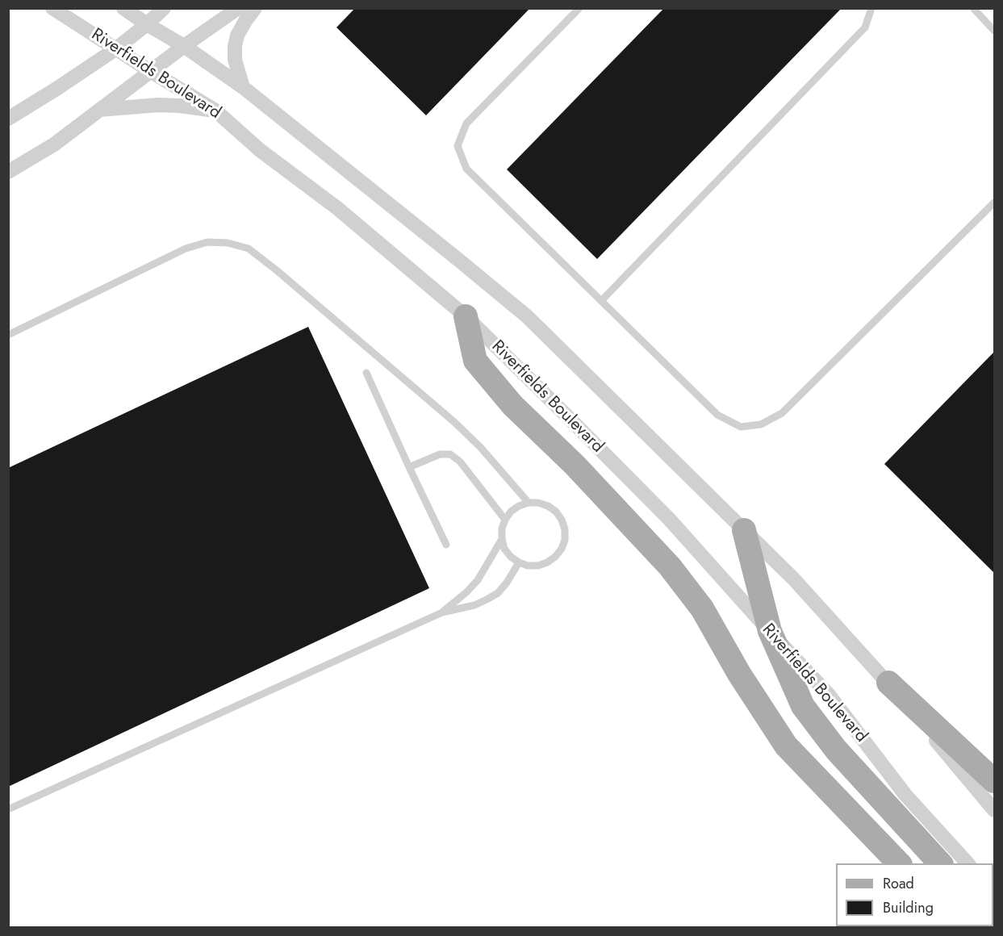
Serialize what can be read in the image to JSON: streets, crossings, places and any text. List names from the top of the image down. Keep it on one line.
{"streets":{"street":["Riverfields Boulevard"]},"legend":["Road","Building"]}
